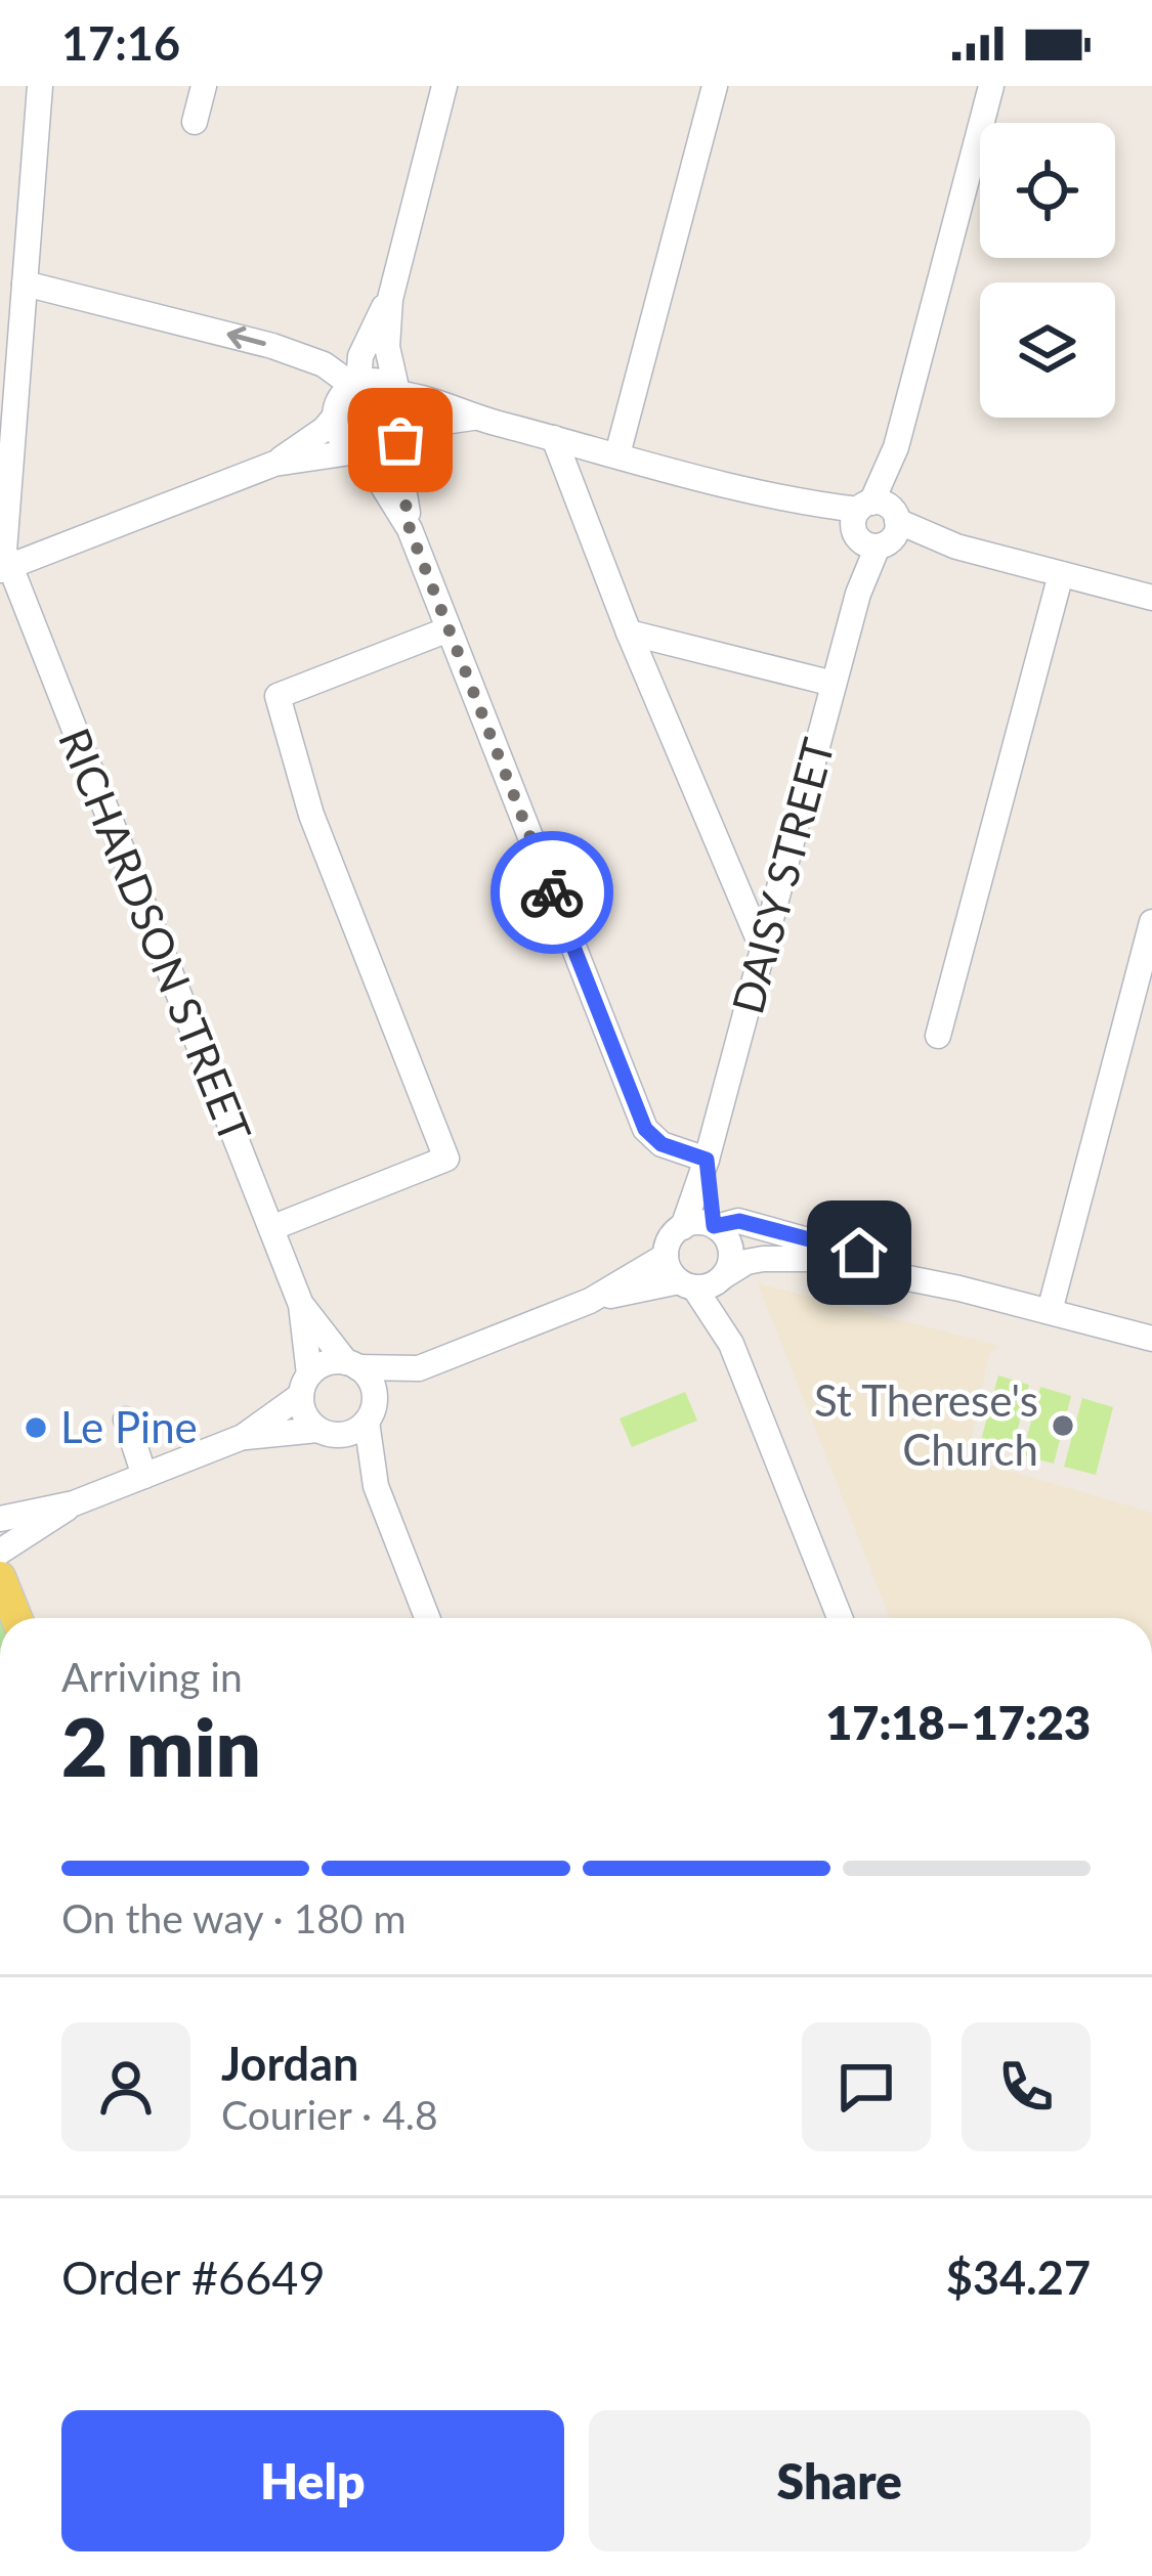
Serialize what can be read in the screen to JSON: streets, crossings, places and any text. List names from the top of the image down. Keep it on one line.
{"streets":{"street":["DAISY STREET","RICHARDSON STREET"]},"places":["St Therese's Church","Le Pine"],"page":{"status":"17:16","heading":["2 min","Arriving in","17:18–17:23"],"panel":["Jordan","Courier · 4.8","Order #6649","$34.27"],"bar":"On the way · 180 m","buttons":["Help","Share"]}}
